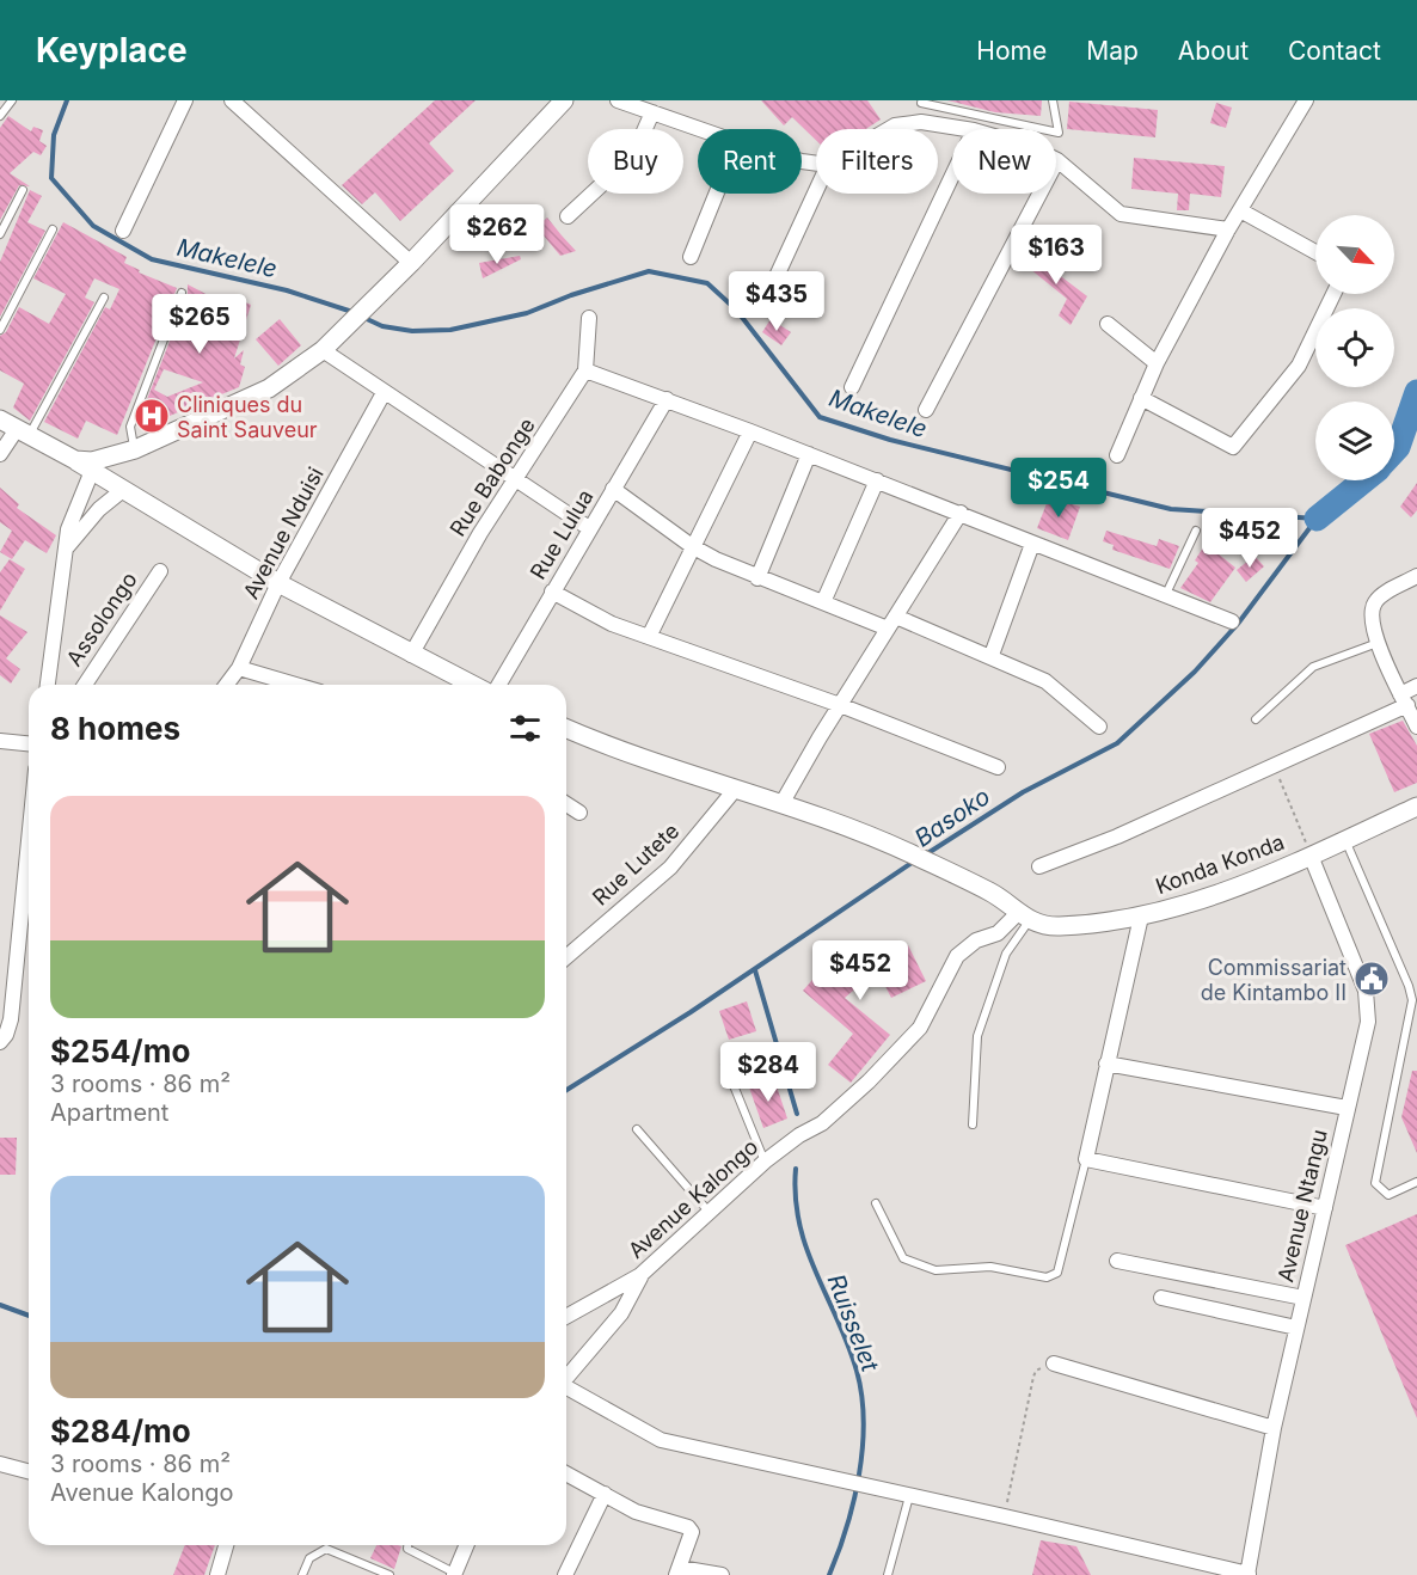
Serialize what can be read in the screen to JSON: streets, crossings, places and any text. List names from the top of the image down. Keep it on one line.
{"streets":{"street":["Rue Babonge","Avenue Nduisi","Rue Lulua","Assolongo","Rue Lutete","Konda Konda","Avenue Kalongo","Avenue Ntangu"]},"crossings":[["Konda Konda","Avenue Kalongo"],["Konda Konda","Avenue Ntangu"]],"water":["Makelele","Basoko","Ruisselet"],"places":{"hospital":["Cliniques du Saint Sauveur"],"public building":["Commissariat de Kintambo II"]},"north":"bottom right","page":{"header":"Keyplace","nav":["Home","Map","About","Contact"],"chip":["Buy","Rent","Filters","New"],"price":["$262","$163","$435","$265","$254","$452","$452","$284"],"heading":"8 homes","list":[{"name":"$254/mo","note":"3 rooms · 86 m² · Apartment"},{"name":"$284/mo","note":"3 rooms · 86 m² · Avenue Kalongo"}]}}
